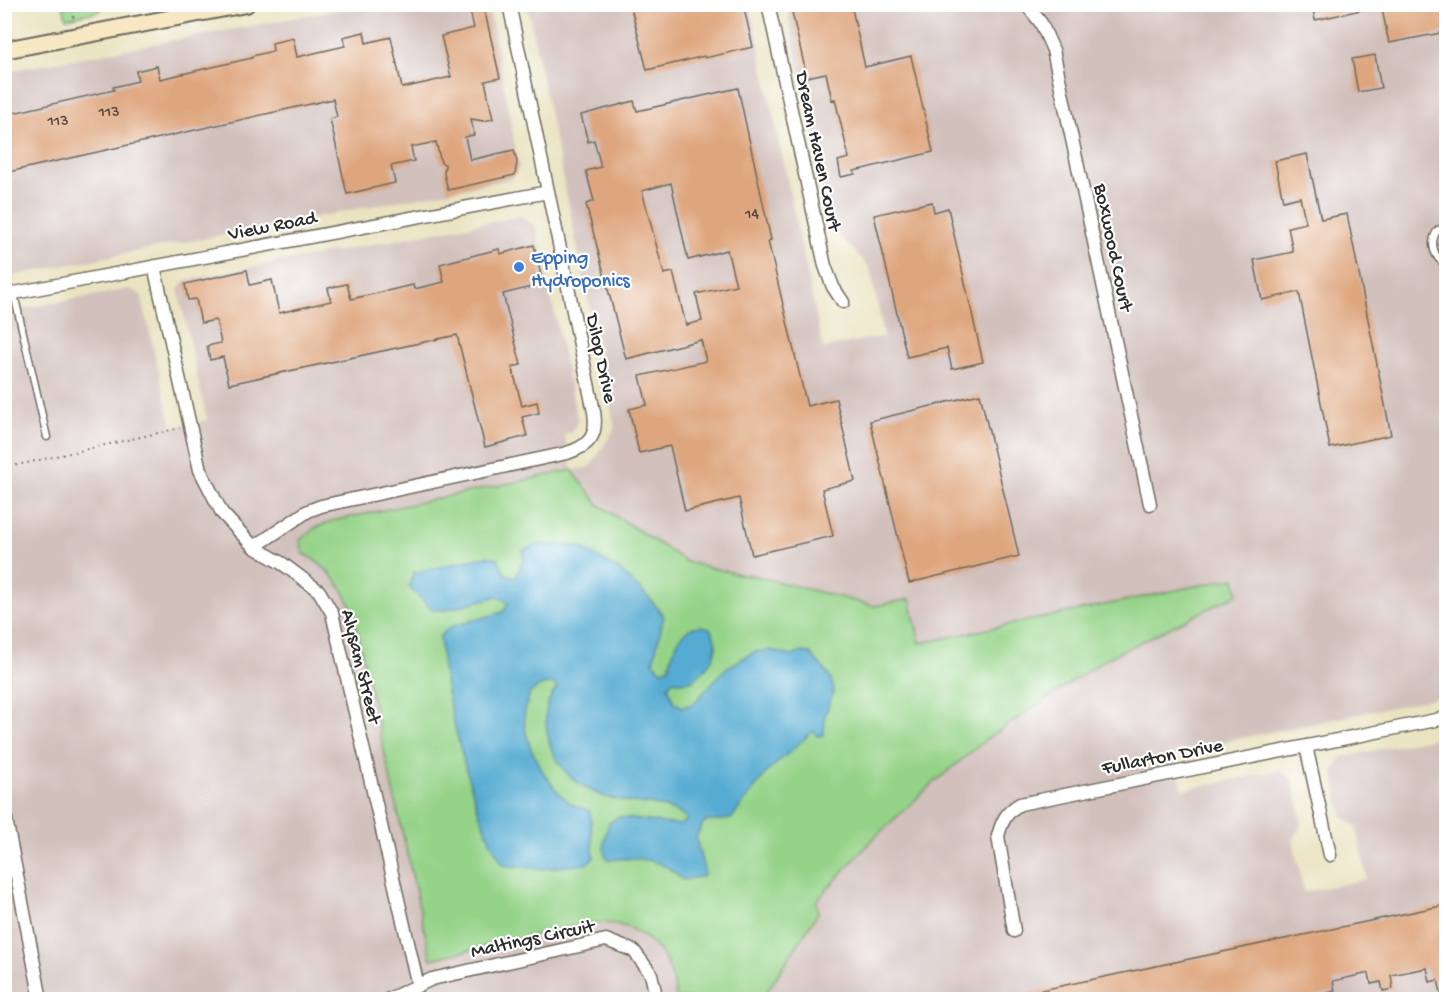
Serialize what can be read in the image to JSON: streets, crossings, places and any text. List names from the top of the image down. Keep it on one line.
{"streets":{"street":["Dream Haven Court","View Road","Boxwood Court","Dilop Drive","Alysam Street","Fullarton Drive","Maltings Circuit"]},"crossings":[["View Road","Dilop Drive"],["View Road","Alysam Street"],["Dilop Drive","Alysam Street"],["Alysam Street","Maltings Circuit"]],"places":["Epping Hydroponics"],"house_numbers":["113","113","14"]}
